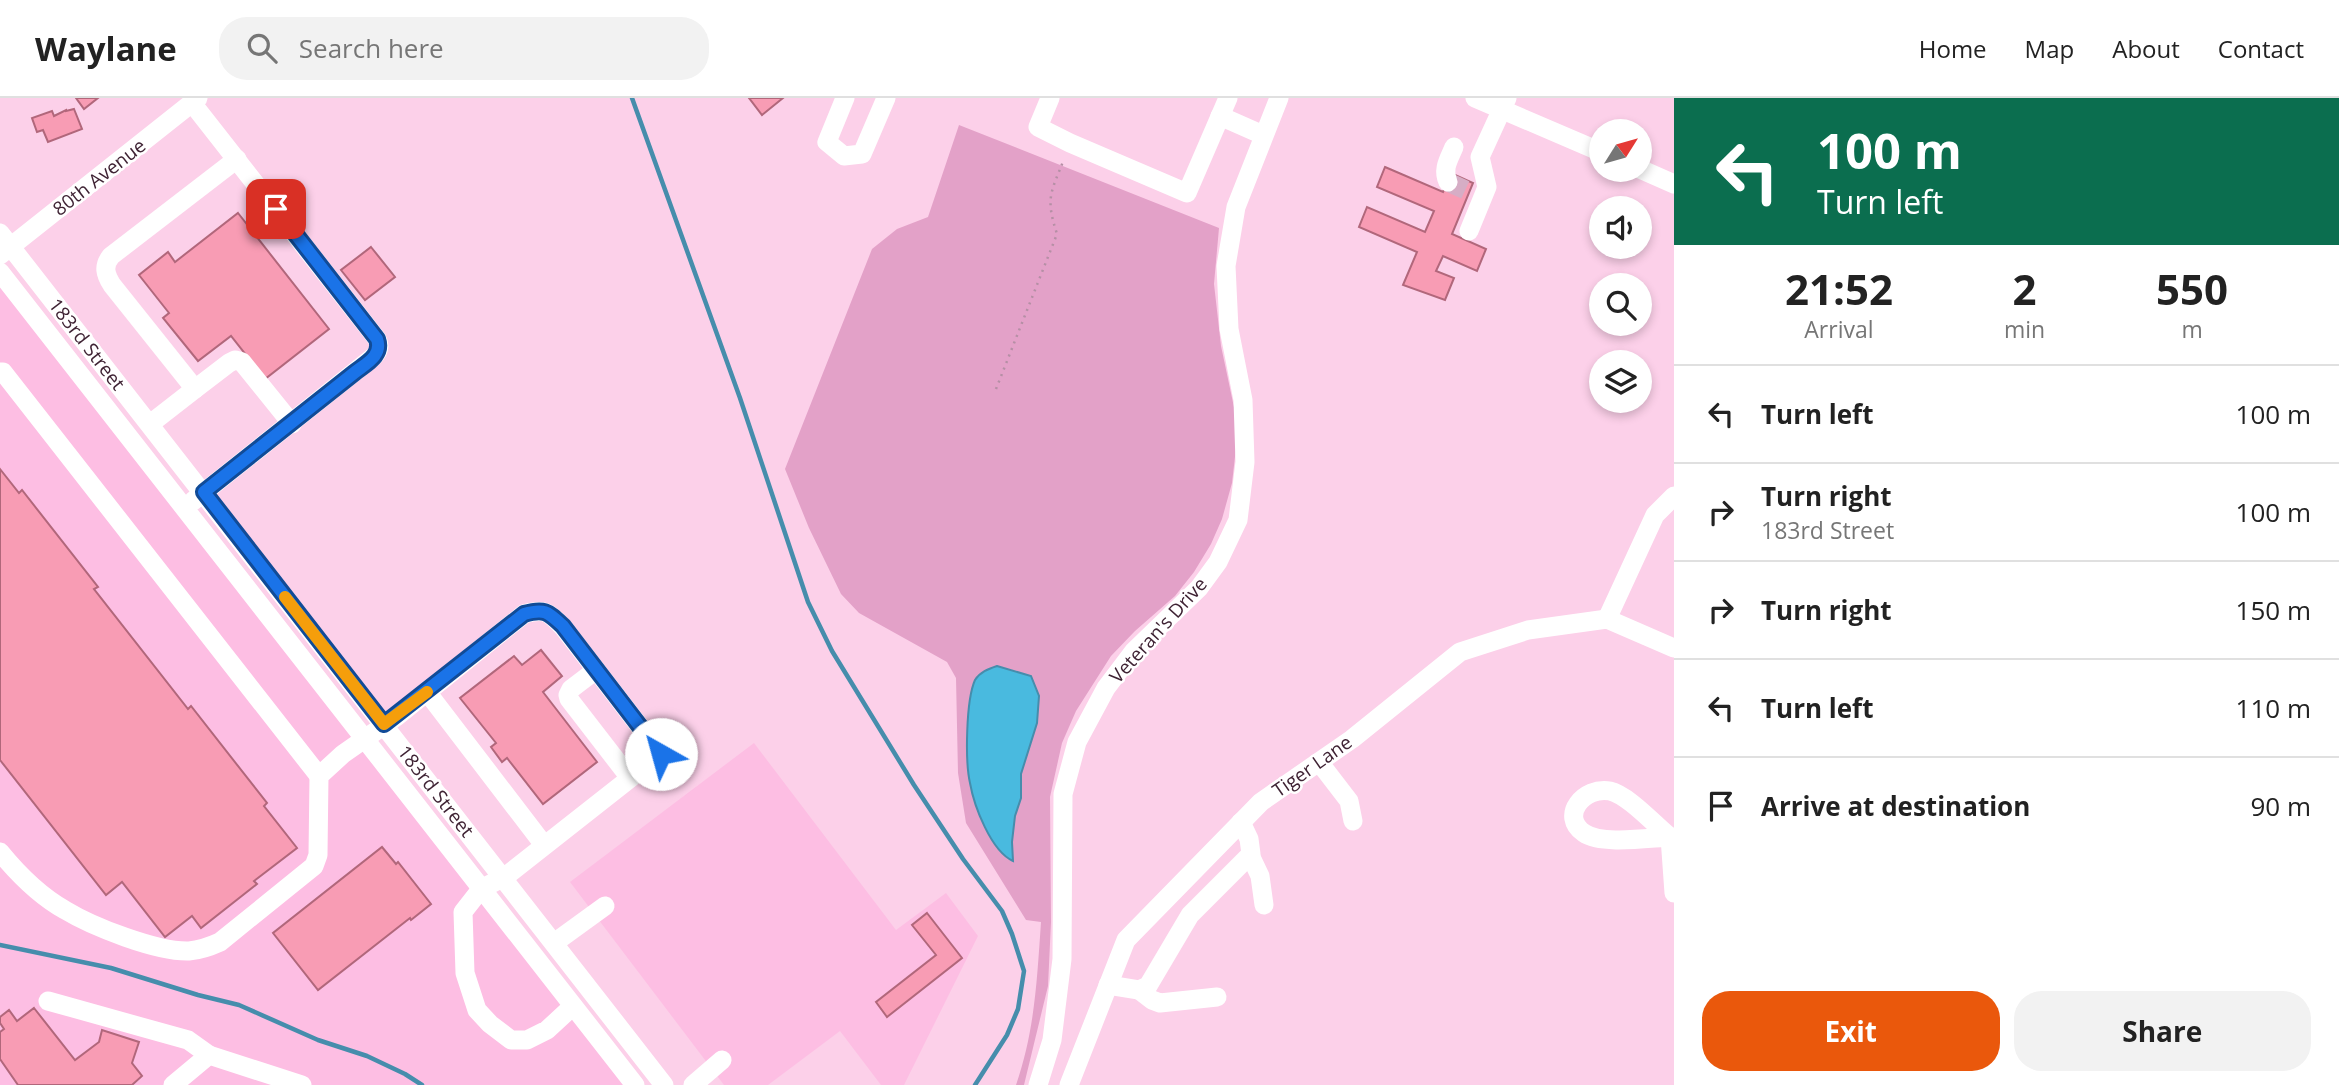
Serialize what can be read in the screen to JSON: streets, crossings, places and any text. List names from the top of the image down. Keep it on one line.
{"streets":{"street":["80th Avenue","183rd Street","Veteran's Drive","Tiger Lane"]},"crossings":[["80th Avenue","183rd Street"]],"north":"top right","page":{"header":"Waylane","search":"Search here","nav":["Home","Map","About","Contact"],"turn":["100 m","Turn left"],"eta":["21:52","Arrival","2","min","550","m"],"list":[{"name":"Turn left","value":"100 m"},{"name":"Turn right","note":"183rd Street","value":"100 m"},{"name":"Turn right","value":"150 m"},{"name":"Turn left","value":"110 m"},{"name":"Arrive at destination","value":"90 m"}],"buttons":["Exit","Share"]}}
